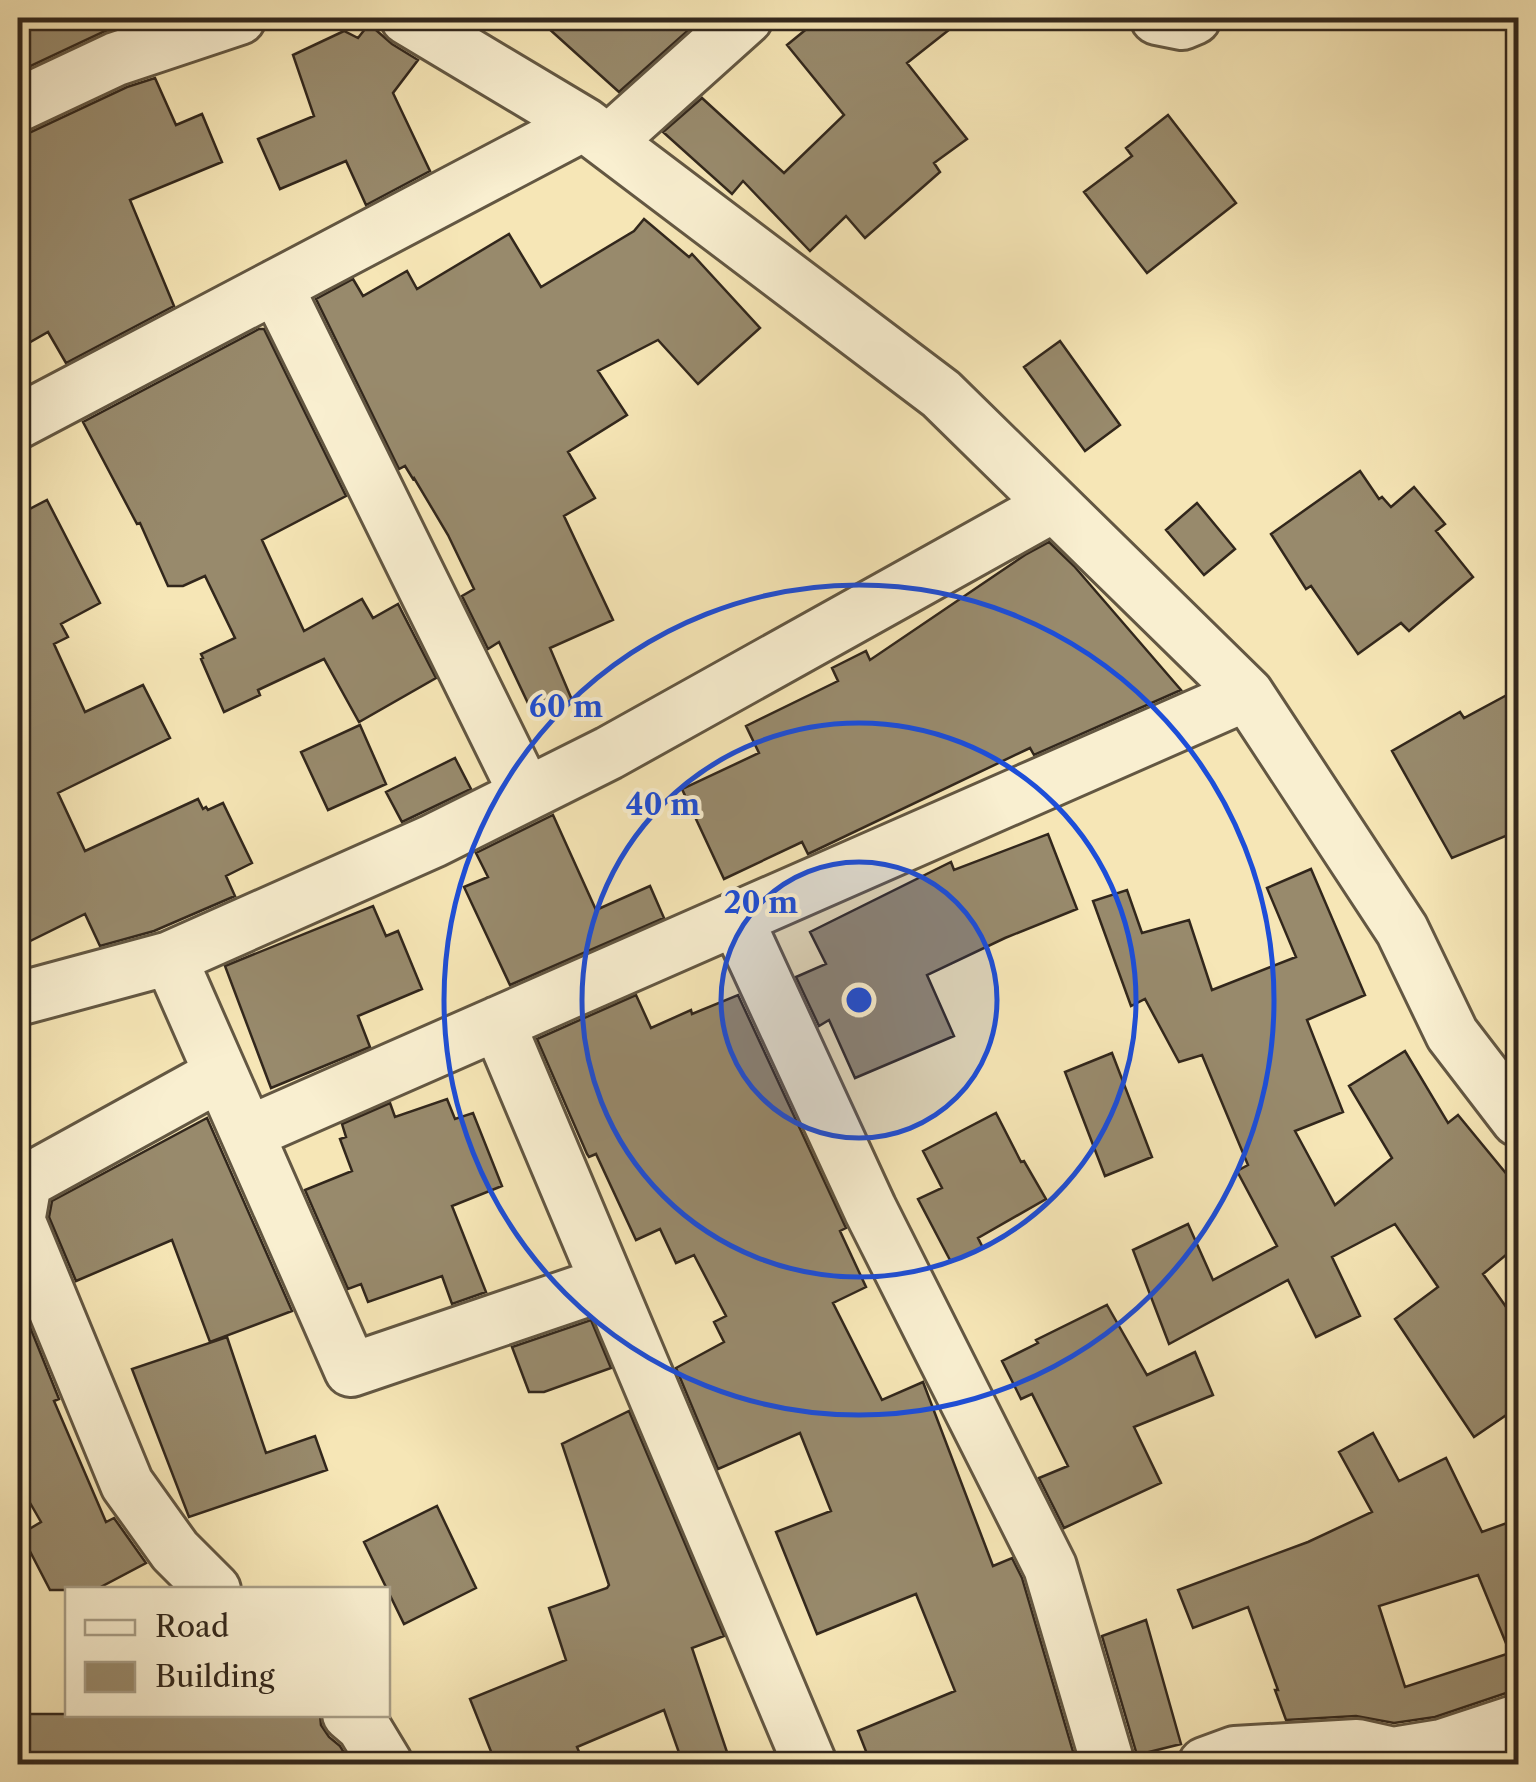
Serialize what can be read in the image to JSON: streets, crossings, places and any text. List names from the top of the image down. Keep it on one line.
{"legend":["Road","Building"],"rings":["60 m","40 m","20 m"]}
